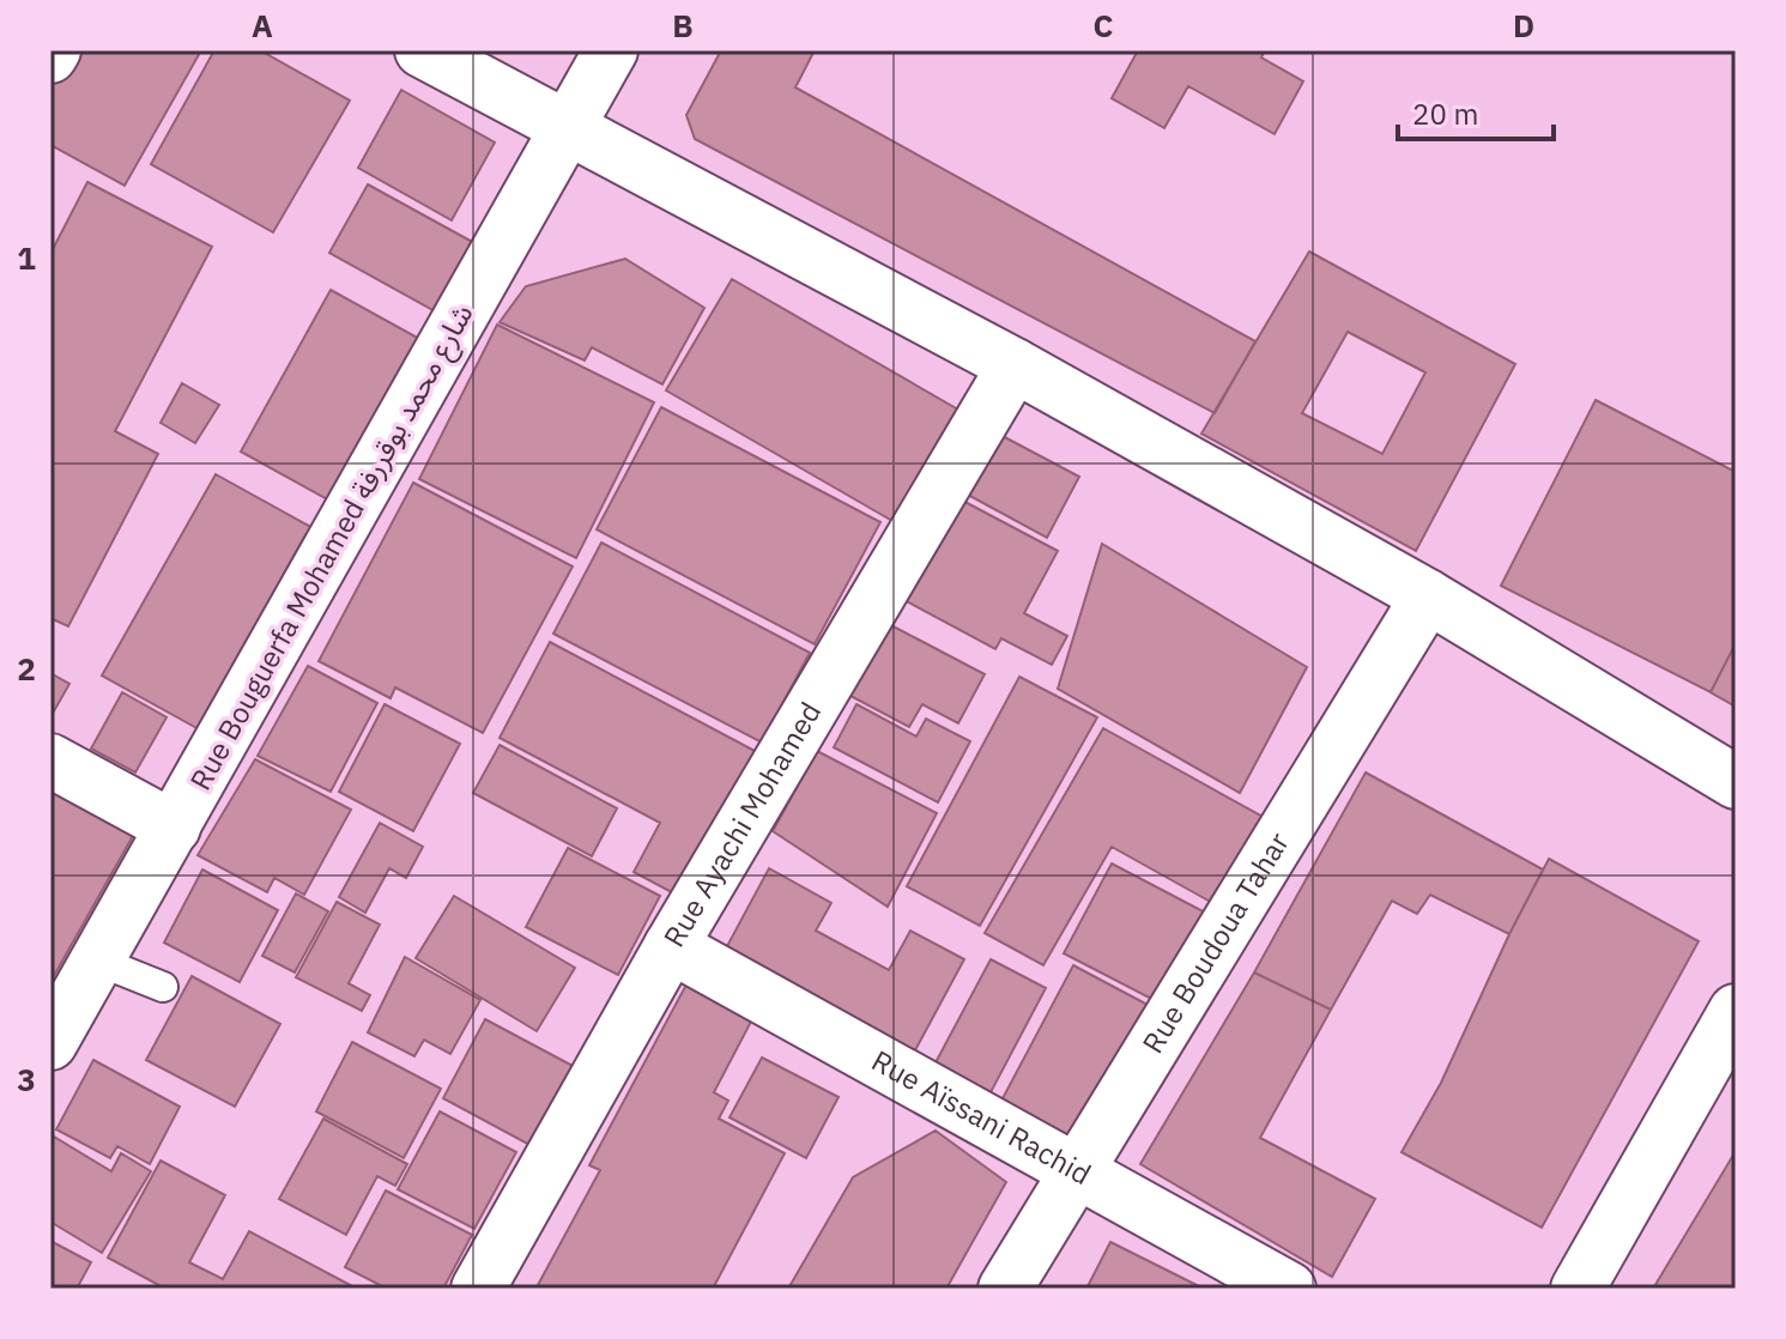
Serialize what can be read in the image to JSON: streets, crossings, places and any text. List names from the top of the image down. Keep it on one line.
{"streets":{"street":["Rue Bouguerfa Mohamed شارع محمد بوقررفة","Rue Ayachi Mohamed","Rue Boudoua Tahar","Rue Aïssani Rachid"]},"crossings":[["Rue Ayachi Mohamed","Rue Aïssani Rachid"],["Rue Boudoua Tahar","Rue Aïssani Rachid"]],"scale_bar":"20 m","grid":{"columns":["A","B","C","D"],"rows":["1","2","3"]}}
